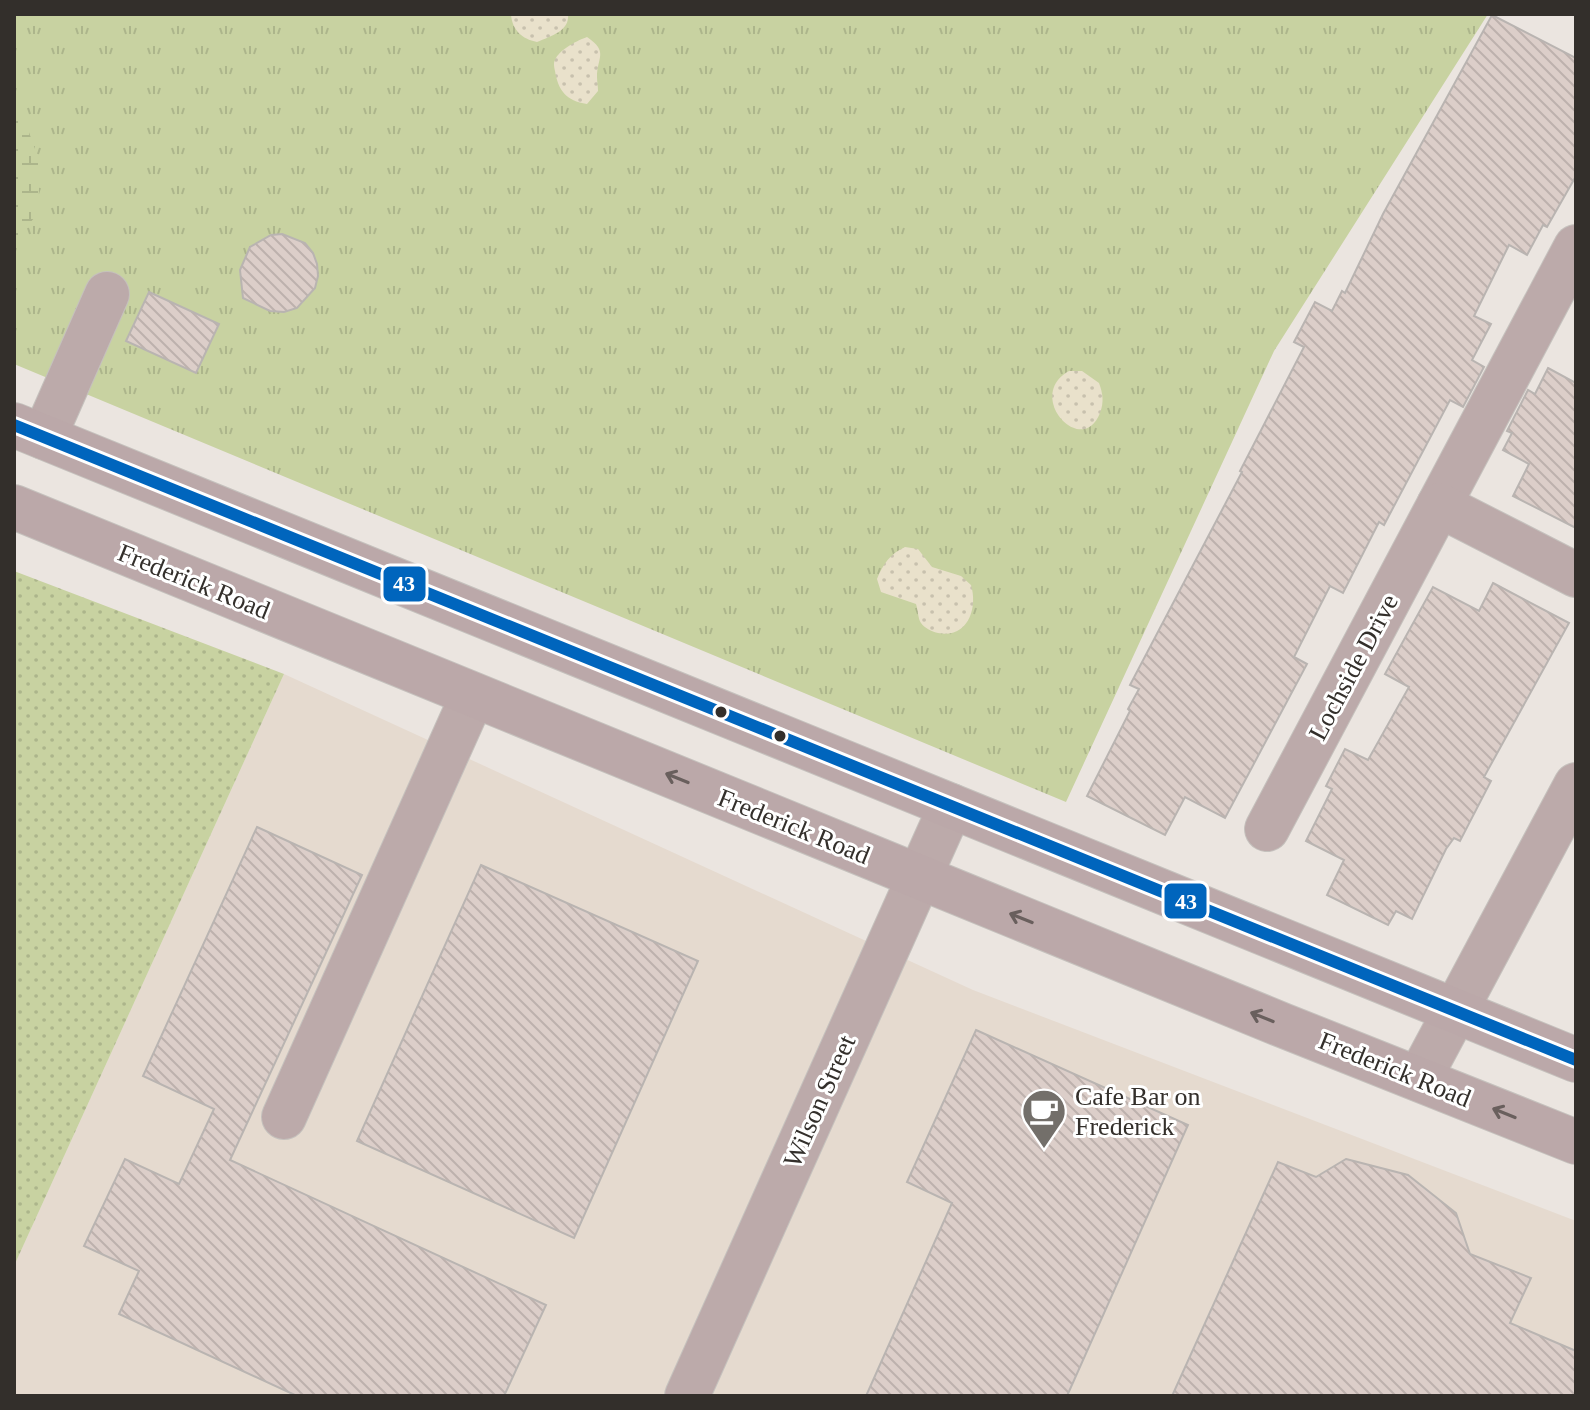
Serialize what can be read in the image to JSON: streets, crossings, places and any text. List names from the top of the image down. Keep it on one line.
{"streets":{"main road":["Frederick Road"],"street":["Lochside Drive","Wilson Street"]},"crossings":[["Frederick Road","Wilson Street"]],"places":{"cafe":["Cafe Bar on Frederick"]},"lines":["transit line 43"]}
